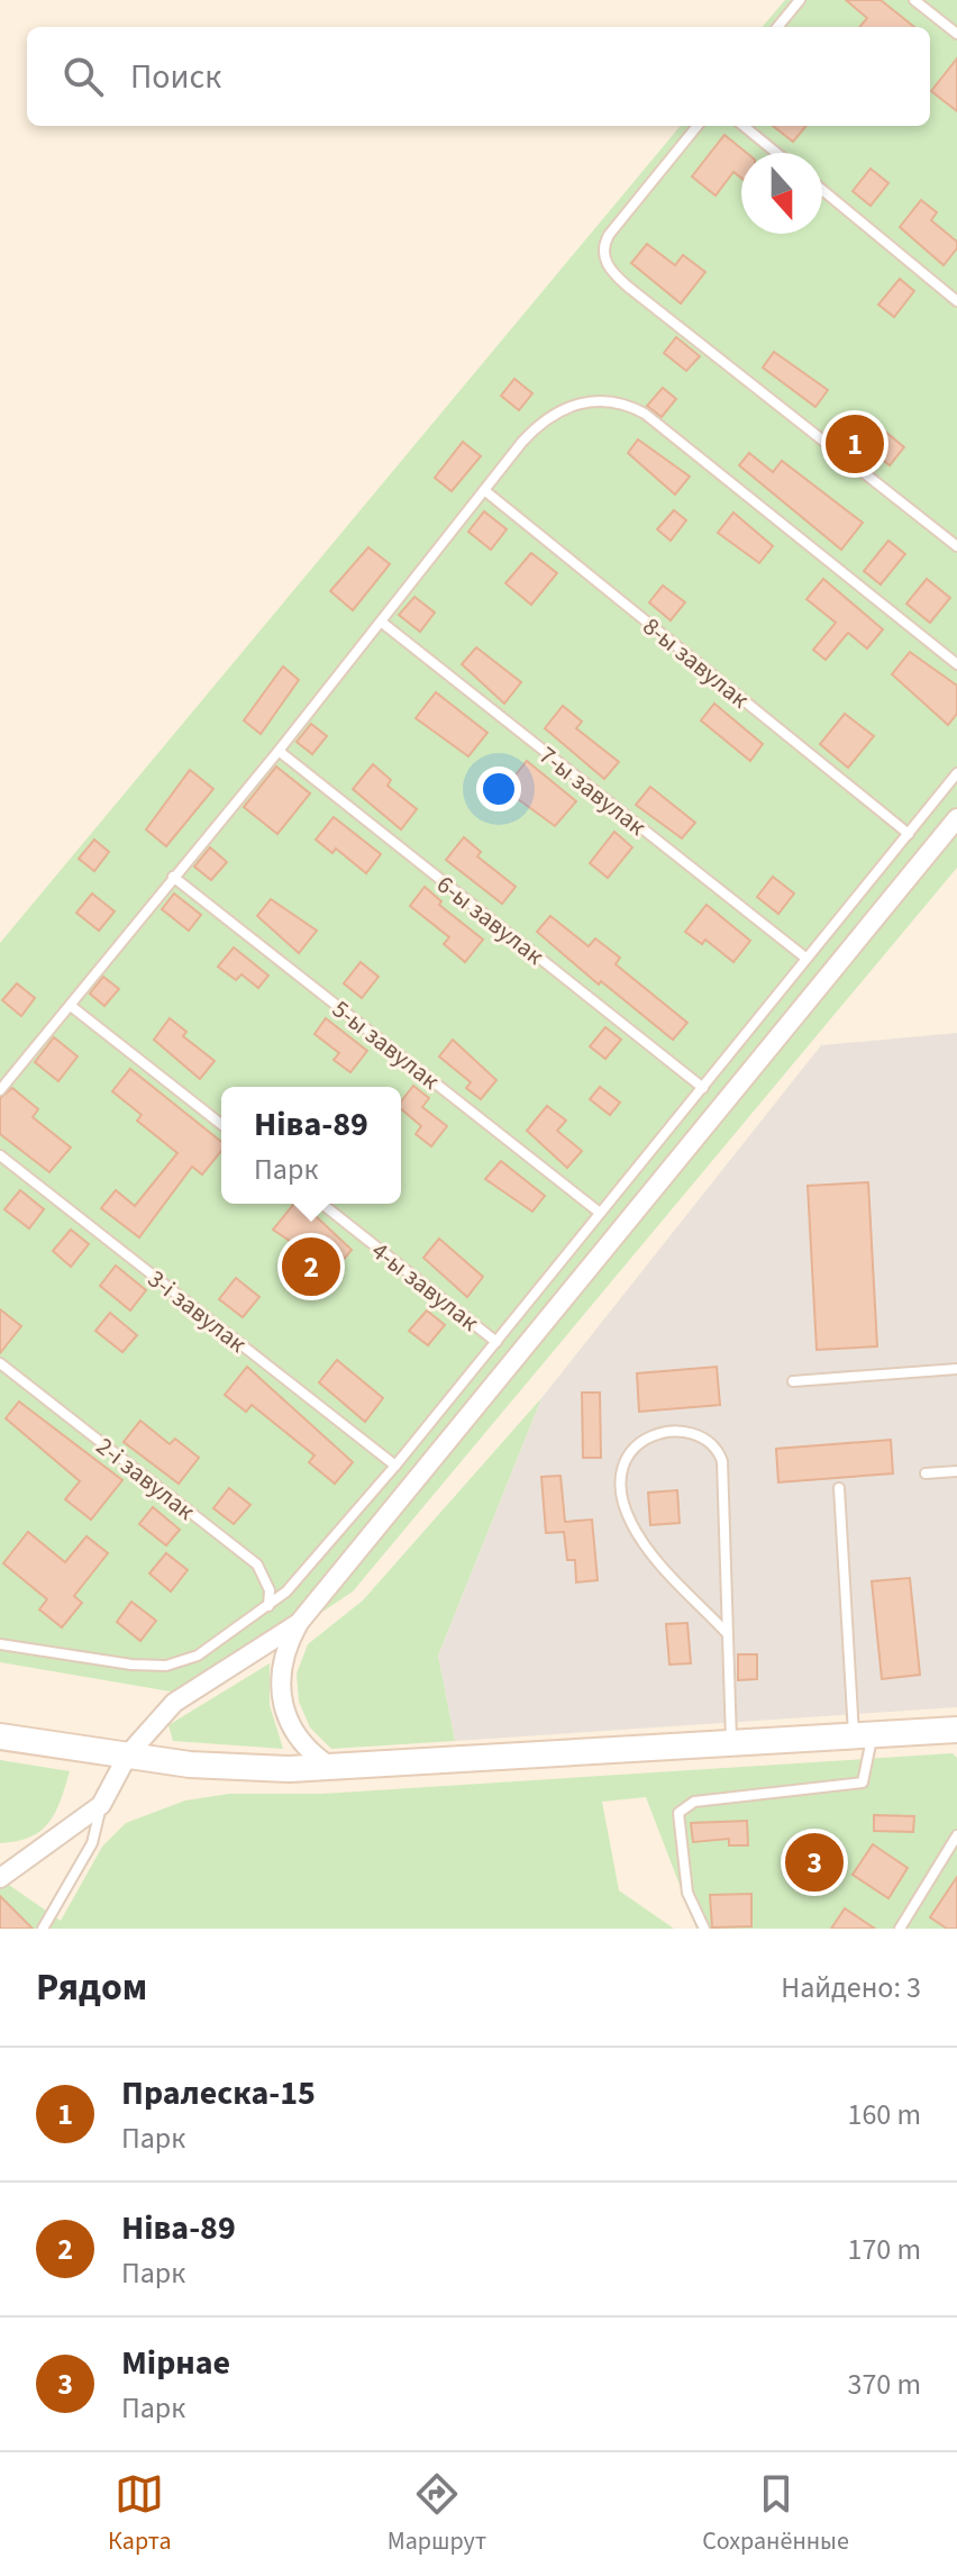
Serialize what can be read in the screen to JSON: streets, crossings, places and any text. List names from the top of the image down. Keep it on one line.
{"streets":{"lane":["8-ы завулак","7-ы завулак","6-ы завулак","5-ы завулак","4-ы завулак","3-і завулак","2-і завулак"]},"north":"bottom","page":{"search":"Поиск","pins":["1","2","3"],"popup":["Ніва-89","Парк"],"heading":["Рядом","Найдено: 3"],"list":[{"mark":"1","name":"Пралеска-15","note":"Парк","value":"160 m"},{"mark":"2","name":"Ніва-89","note":"Парк","value":"170 m"},{"mark":"3","name":"Мірнае","note":"Парк","value":"370 m"}],"nav":["Карта","Маршрут","Сохранённые"]}}
